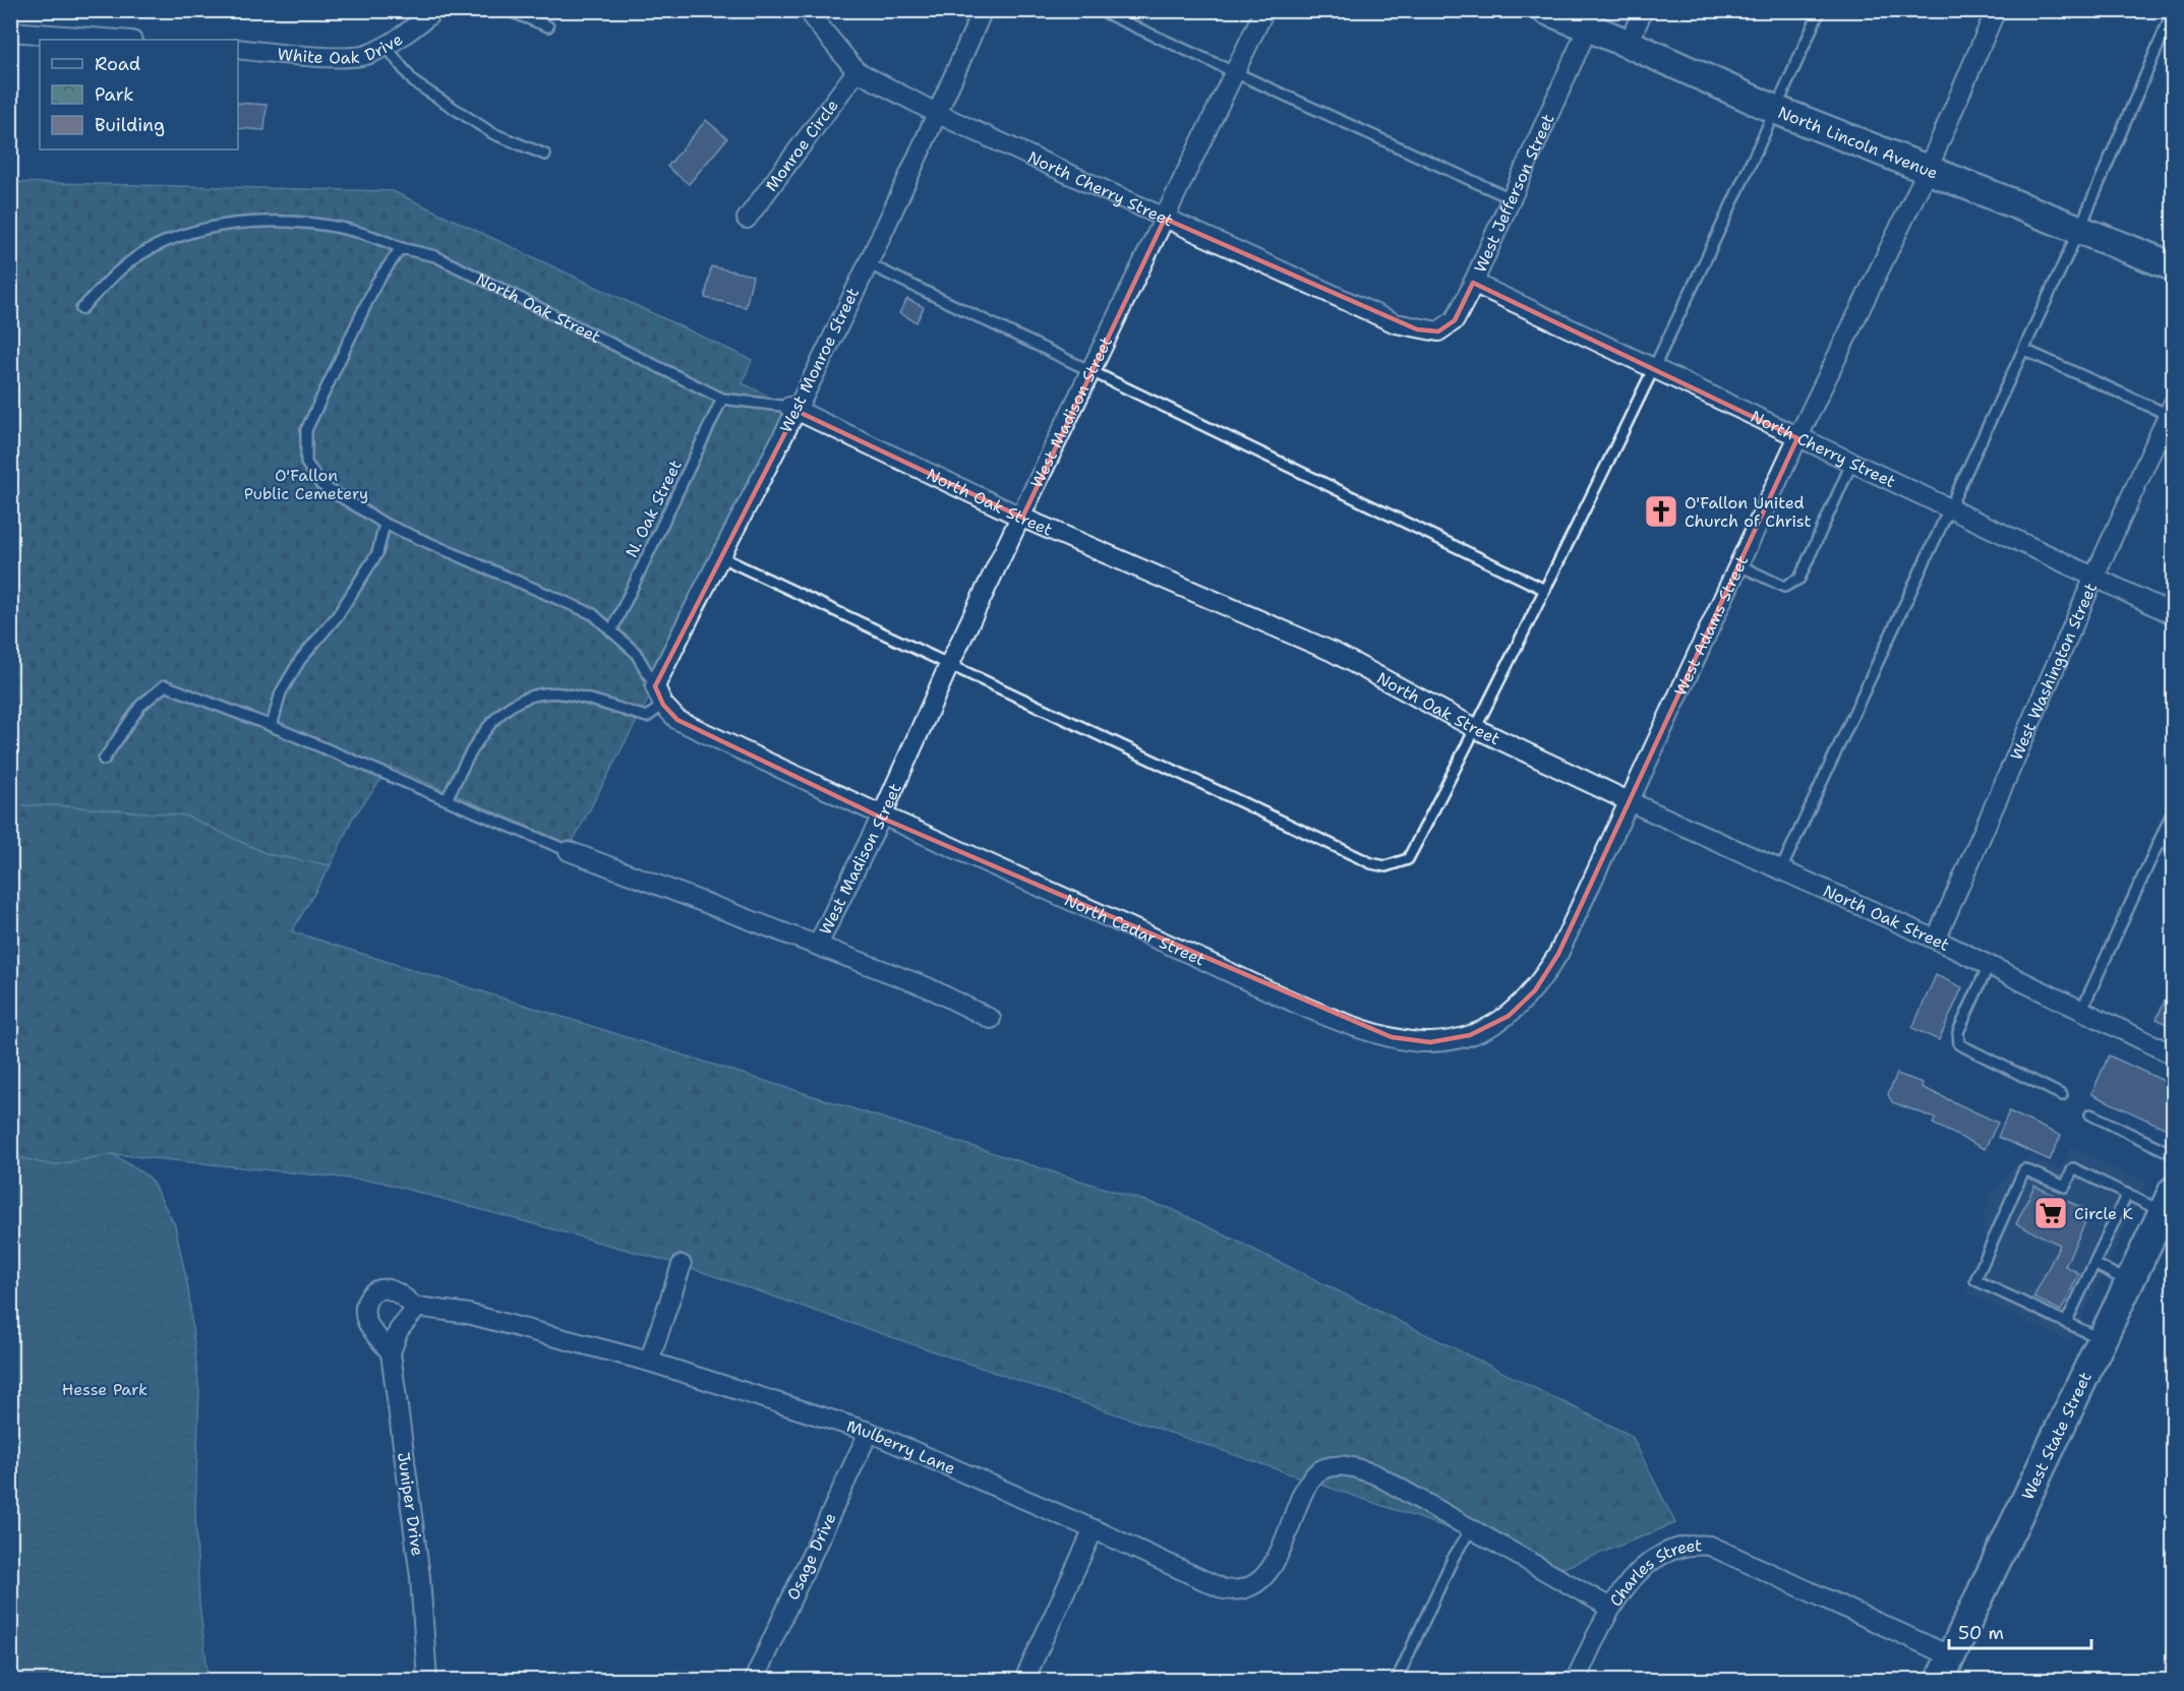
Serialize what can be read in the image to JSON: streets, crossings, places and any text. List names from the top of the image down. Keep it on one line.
{"streets":{"main road":["North Lincoln Avenue","West State Street"],"street":["White Oak Drive","Monroe Circle","North Cherry Street","West Jefferson Street","North Oak Street","West Monroe Street","West Madison Street","West Adams Street","West Washington Street","North Cedar Street","Mulberry Lane","Juniper Drive","Osage Drive","Charles Street"],"lane":["N. Oak Street"]},"crossings":[["North Lincoln Avenue","West Jefferson Street"],["North Lincoln Avenue","West Adams Street"],["Monroe Circle","North Cherry Street"],["North Cherry Street","West Jefferson Street"],["North Cherry Street","West Monroe Street"],["North Cherry Street","West Madison Street"],["North Cherry Street","West Adams Street"],["North Cherry Street","West Washington Street"],["North Oak Street","West Monroe Street"],["North Oak Street","West Madison Street"],["North Oak Street","N. Oak Street"],["North Oak Street","West Adams Street"],["North Oak Street","West Washington Street"],["West Madison Street","North Cedar Street"],["West Adams Street","North Cedar Street"],["West State Street","Charles Street"],["Mulberry Lane","Juniper Drive"],["Mulberry Lane","Osage Drive"],["Mulberry Lane","Charles Street"]],"parks":["O'Fallon Public Cemetery","Hesse Park"],"places":{"church":["O'Fallon United Church of Christ"],"supermarket":["Circle K"]},"legend":["Road","Park","Building"],"scale_bar":"50 m"}
